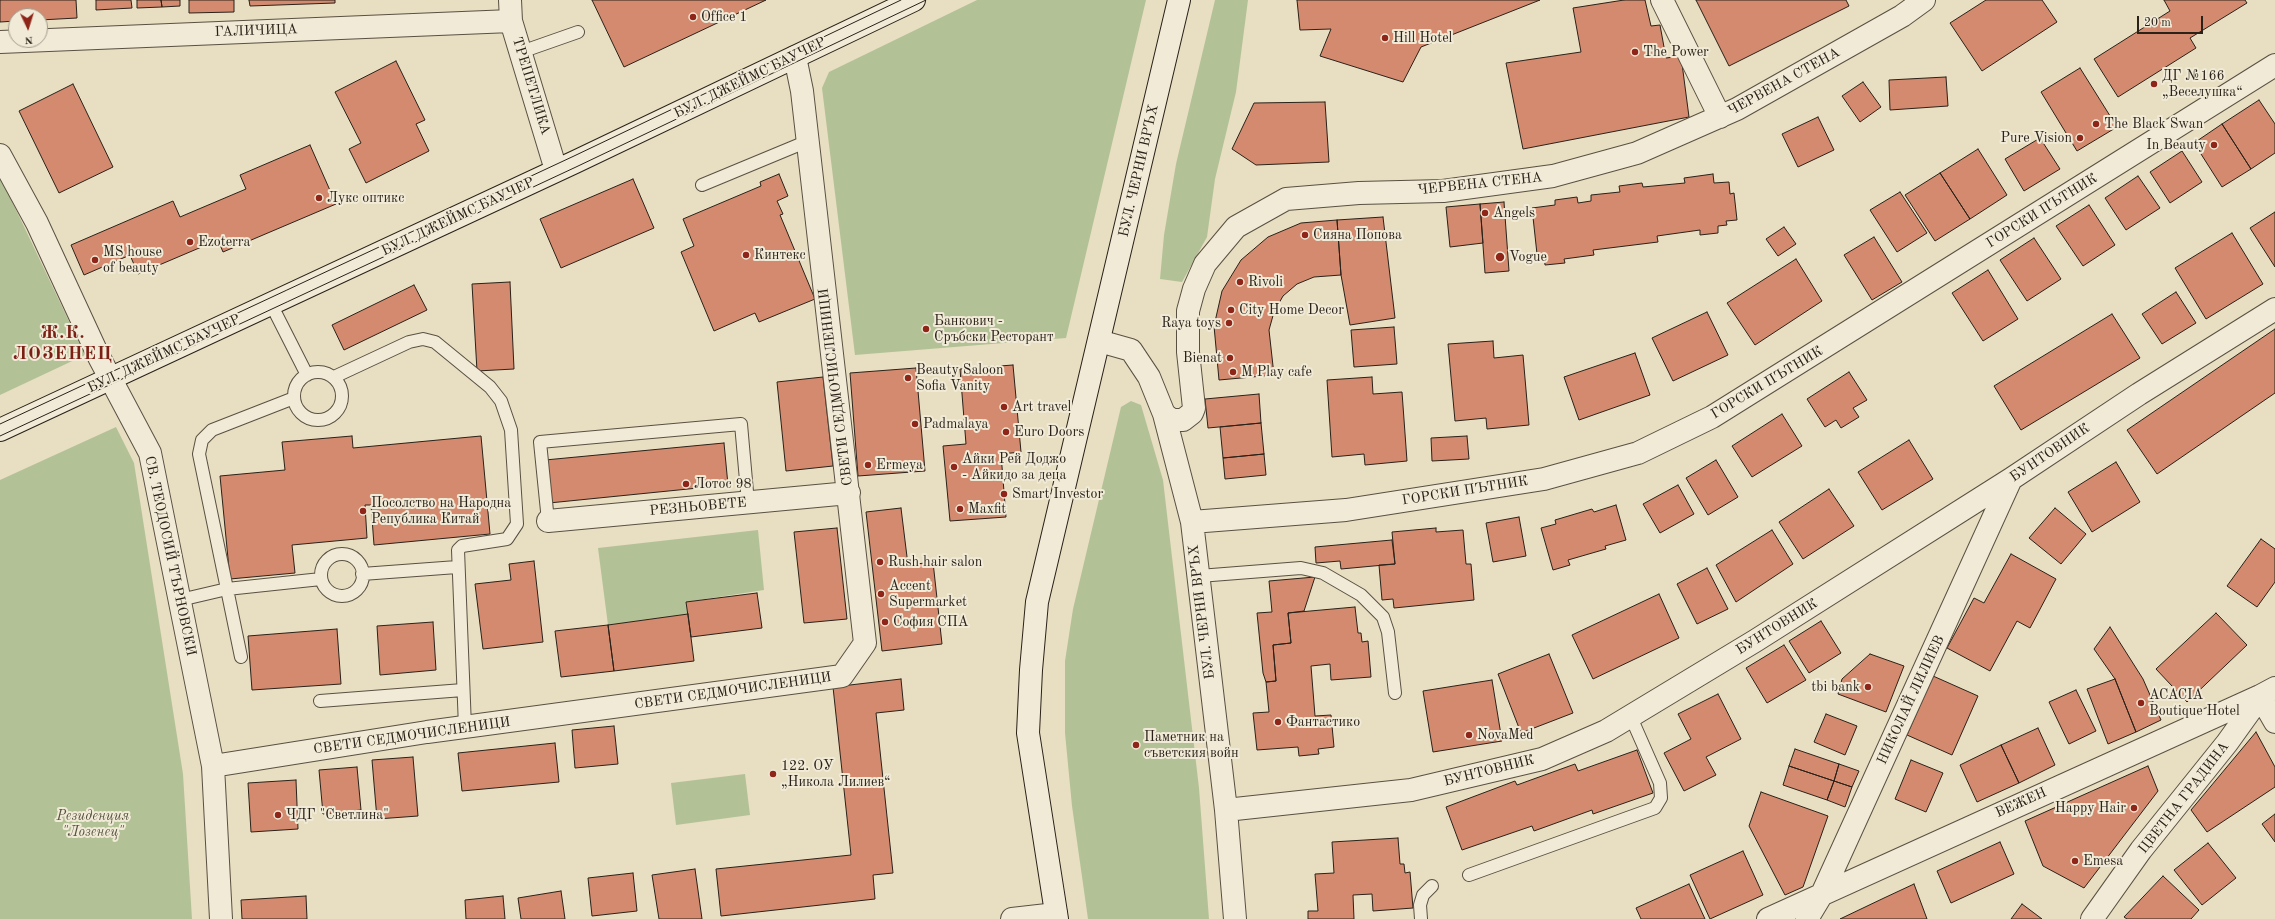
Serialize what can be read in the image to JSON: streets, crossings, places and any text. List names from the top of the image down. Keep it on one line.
{"streets":{"street":["ГАЛИЧИЦА","БУЛ. ДЖЕЙМС БАУЧЕР","ЧЕРВЕНА СТЕНА","ТРЕПЕТЛИКА","БУЛ. ЧЕРНИ ВРЪХ","ГОРСКИ ПЪТНИК","СВЕТИ СЕДМОЧИСЛЕНИЦИ","БУНТОВНИК","РЕЗНЬОВЕТЕ","СВ. ТЕОДОСИЙ ТЪРНОВСКИ","НИКОЛАЙ ЛИЛИЕВ","ЦВЕТНА ГРАДИНА","ВЕЖЕН"]},"crossings":[["ГАЛИЧИЦА","ТРЕПЕТЛИКА"],["БУЛ. ДЖЕЙМС БАУЧЕР","ТРЕПЕТЛИКА"],["БУЛ. ДЖЕЙМС БАУЧЕР","СВЕТИ СЕДМОЧИСЛЕНИЦИ"],["БУЛ. ДЖЕЙМС БАУЧЕР","СВ. ТЕОДОСИЙ ТЪРНОВСКИ"],["ЧЕРВЕНА СТЕНА","БУЛ. ЧЕРНИ ВРЪХ"],["БУЛ. ЧЕРНИ ВРЪХ","ГОРСКИ ПЪТНИК"],["БУЛ. ЧЕРНИ ВРЪХ","БУНТОВНИК"],["СВЕТИ СЕДМОЧИСЛЕНИЦИ","РЕЗНЬОВЕТЕ"],["СВЕТИ СЕДМОЧИСЛЕНИЦИ","СВ. ТЕОДОСИЙ ТЪРНОВСКИ"],["БУНТОВНИК","НИКОЛАЙ ЛИЛИЕВ"],["НИКОЛАЙ ЛИЛИЕВ","ВЕЖЕН"],["ЦВЕТНА ГРАДИНА","ВЕЖЕН"]],"districts":["Ж.К. ЛОЗЕНЕЦ"],"parks":["Резиденция \"Лозенец\""],"places":["Office 1","Hill Hotel","The Power","ДГ №166 „Веселушка“","The Black Swan","Pure Vision","In Beauty","Лукс оптикс","Angels","Сияна Попова","Ezoterra","Кинтекс","Vogue","MS house of beauty","Rivoli","City Home Decor","Raya toys","Банкович - Сръбски Ресторант","Bienat","M Play cafe","Beauty Saloon Sofia Vanity","Art travel","Padmalaya","Euro Doors","Ermeya","Айки Рей Доджо - Айкидо за деца","Лотос 98","Smart Investor","Maxfit","Посолство на Народна Република Китай","Rush hair salon","Accent Supermarket","София СПА","tbi bank","ACACIA Boutique Hotel","Фантастико","NovaMed","Паметник на съветския войн","122. ОУ „Никола Лилиев“","Happy Hair","ЧДГ \"Светлина\"","Emesa"],"scale_bar":"20 m","north":"bottom"}
